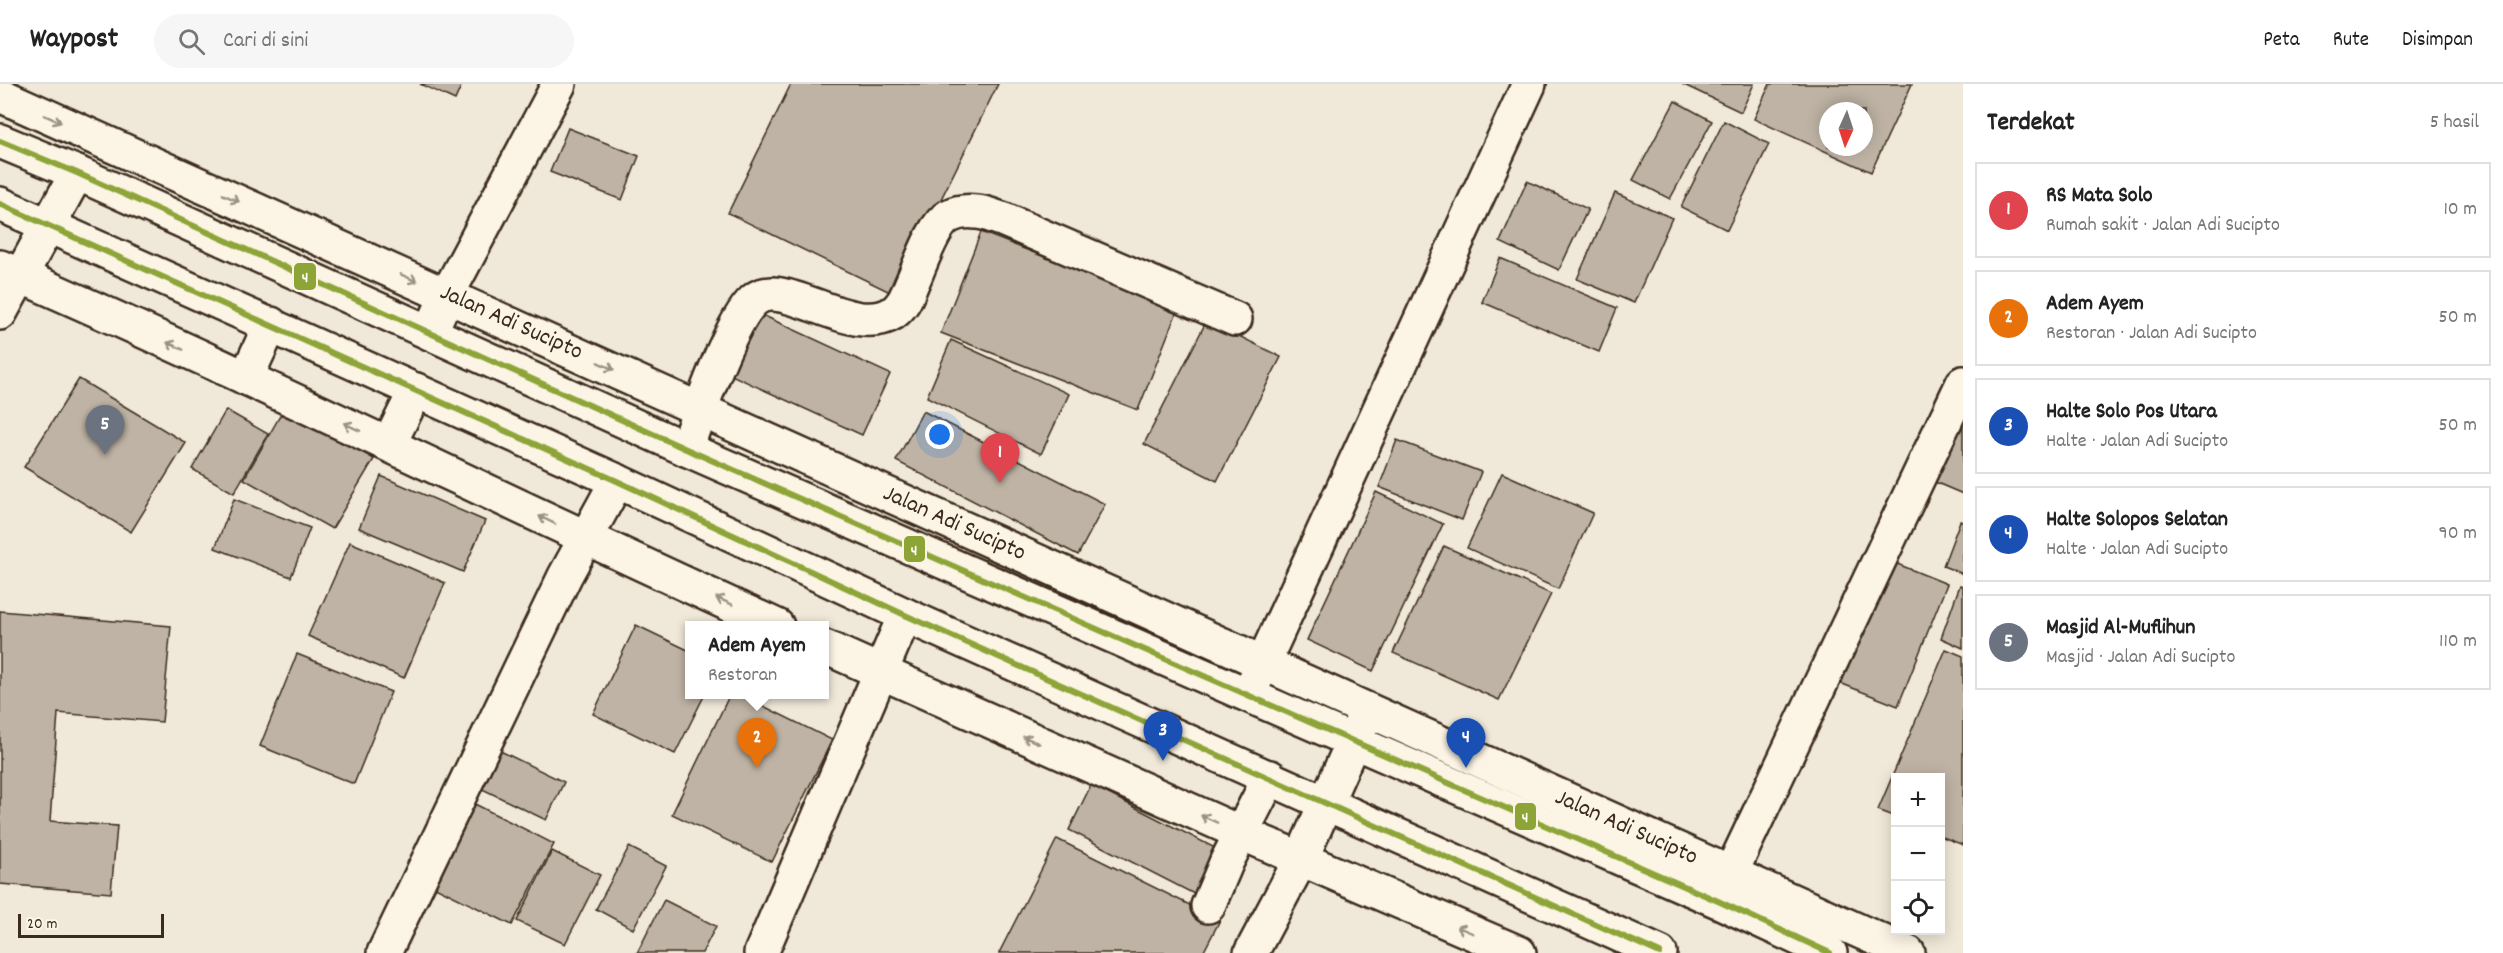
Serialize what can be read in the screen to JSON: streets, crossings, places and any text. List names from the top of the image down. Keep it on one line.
{"streets":{"main road":["Jalan Adi Sucipto"]},"lines":["transit line 4"],"scale_bar":"20 m","north":"bottom","page":{"header":"Waypost","search":"Cari di sini","nav":["Peta","Rute","Disimpan"],"heading":["Terdekat","5 hasil"],"list":[{"mark":"1","name":"RS Mata Solo","note":"Rumah sakit · Jalan Adi Sucipto","value":"10 m"},{"mark":"2","name":"Adem Ayem","note":"Restoran · Jalan Adi Sucipto","value":"50 m"},{"mark":"3","name":"Halte Solo Pos Utara","note":"Halte · Jalan Adi Sucipto","value":"50 m"},{"mark":"4","name":"Halte Solopos Selatan","note":"Halte · Jalan Adi Sucipto","value":"90 m"},{"mark":"5","name":"Masjid Al-Muflihun","note":"Masjid · Jalan Adi Sucipto","value":"110 m"}],"pins":["5","1","3","2","4"],"popup":["Adem Ayem","Restoran"],"map_buttons":["+","−"],"scale":"20 m"}}
